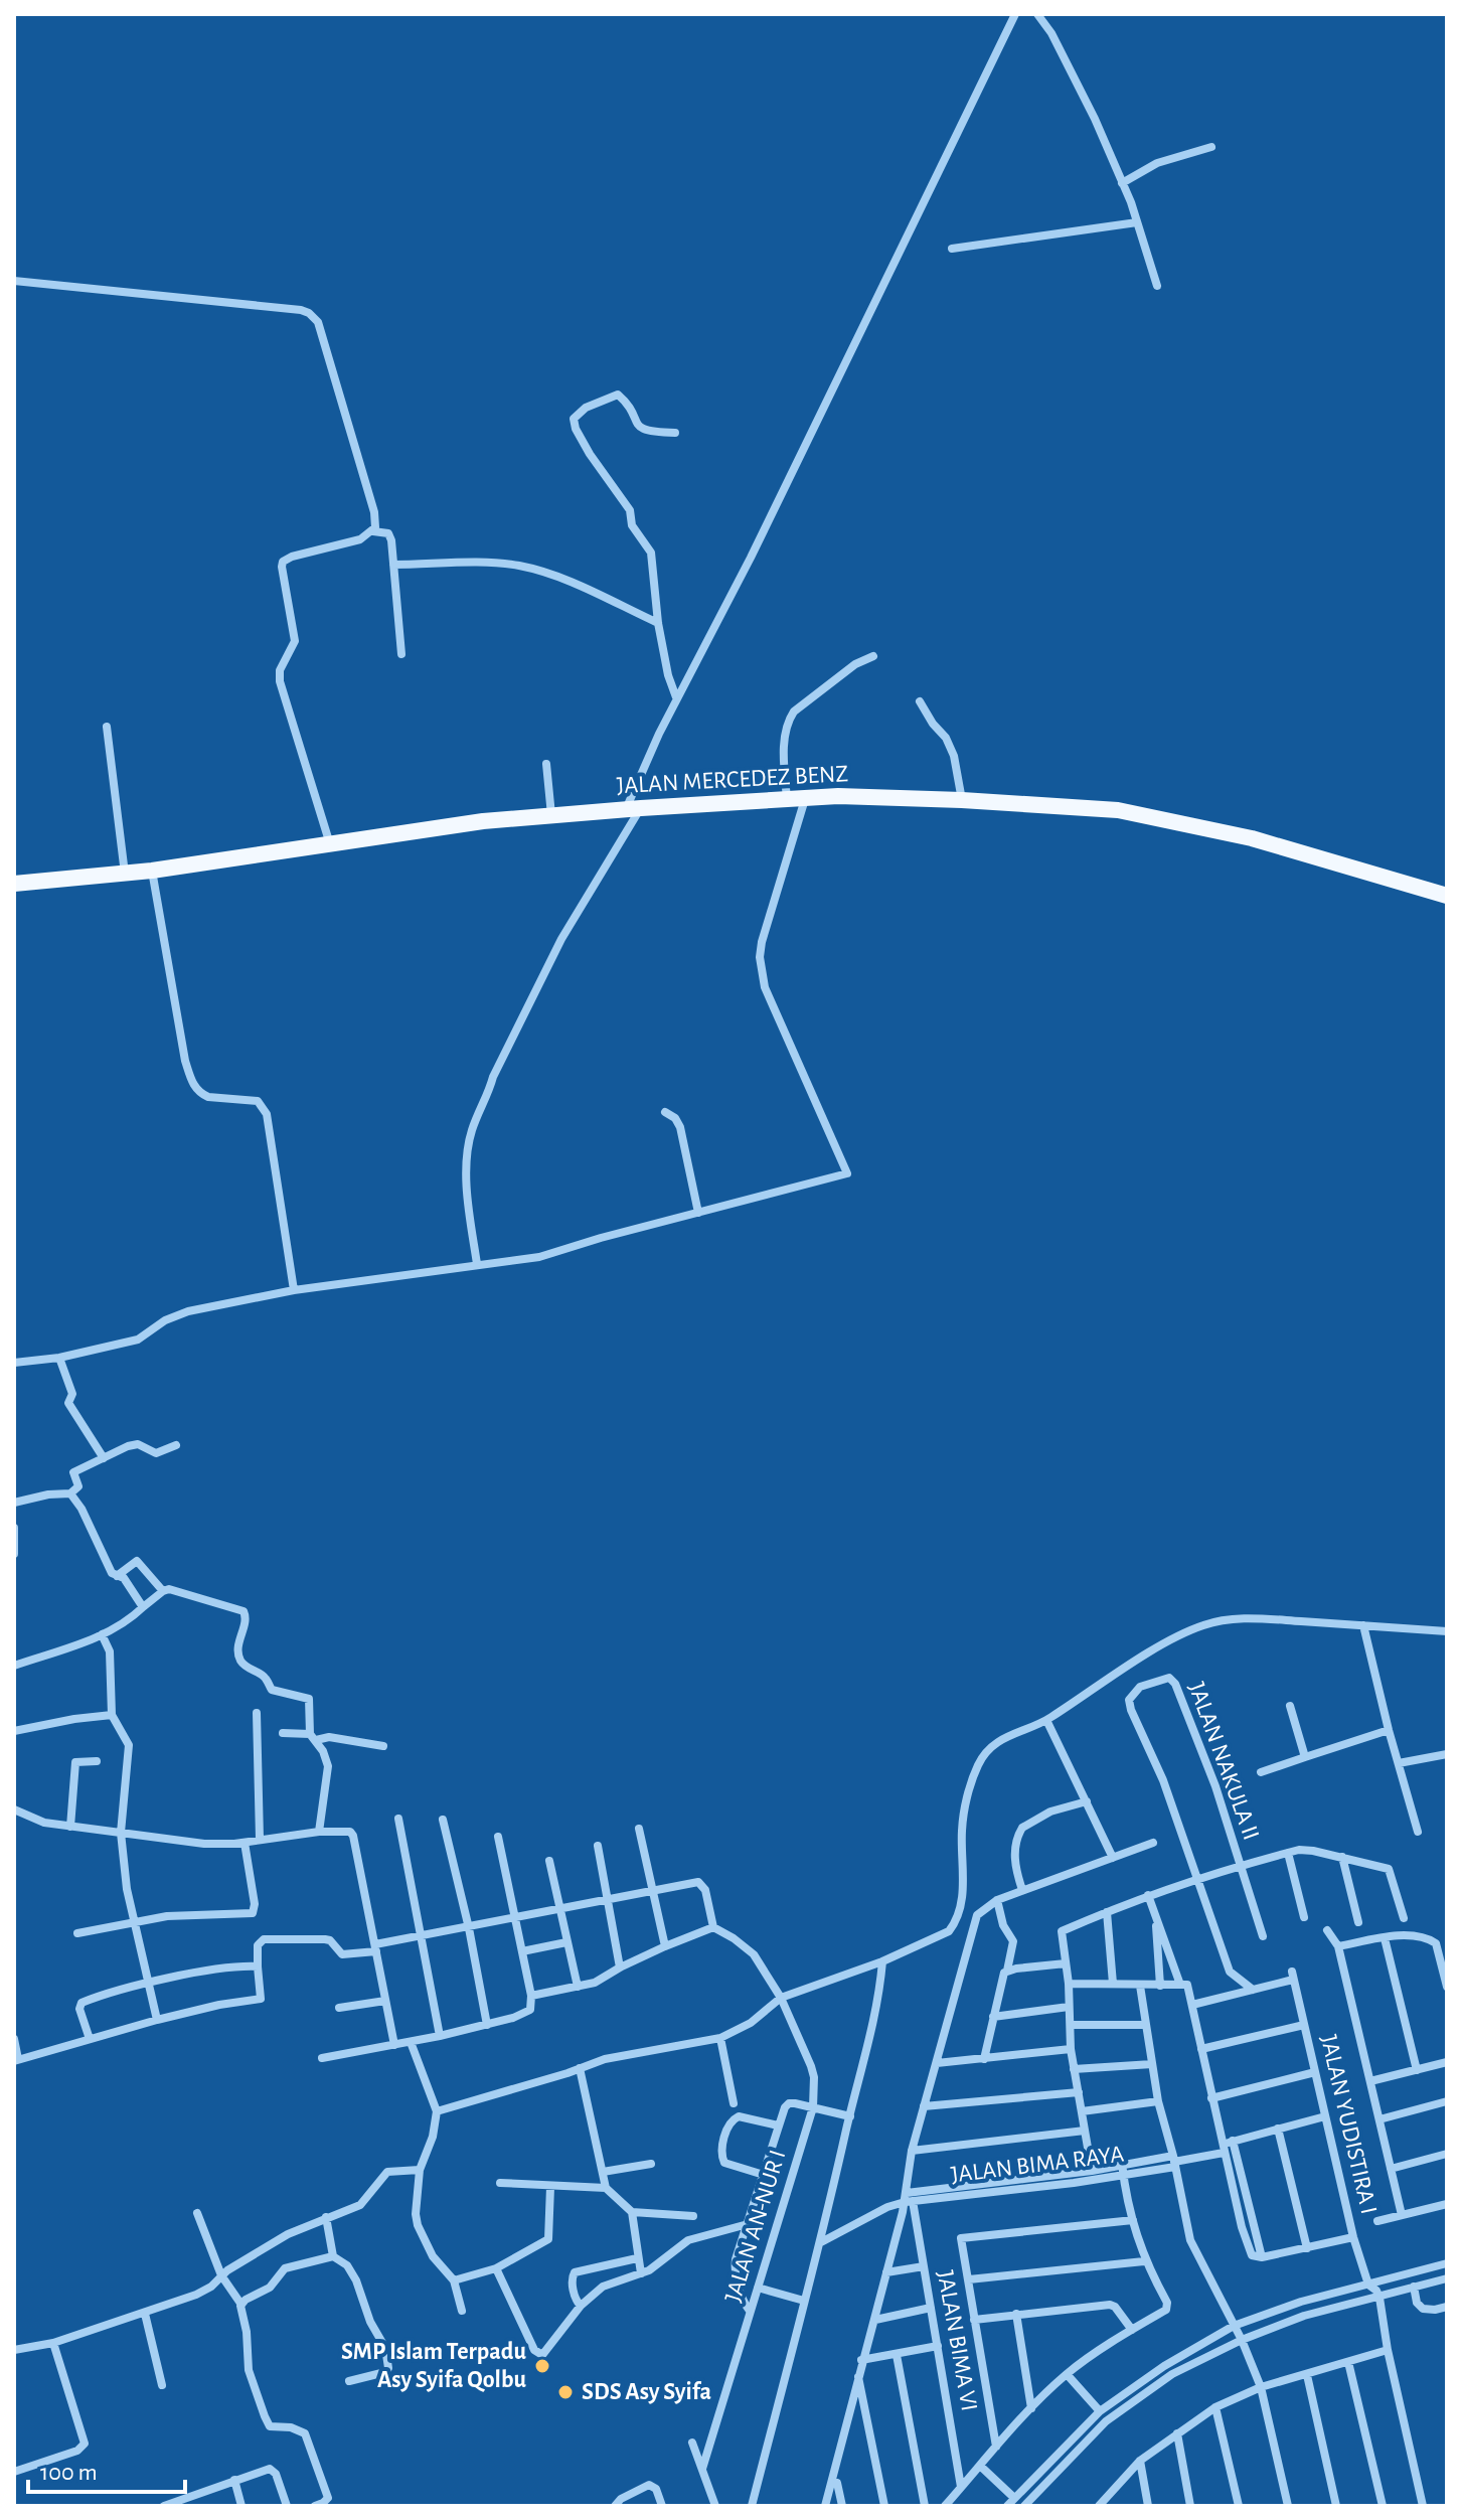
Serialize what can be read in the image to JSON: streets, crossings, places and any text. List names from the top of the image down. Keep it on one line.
{"streets":{"main road":["JALAN MERCEDEZ BENZ"],"street":["JALAN NAKULA II","JALAN YUDISTIRA I","JALAN BIMA RAYA","JALAN AN-NUR I","JALAN BIMA VI"]},"crossings":[["JALAN BIMA RAYA","JALAN BIMA VI"]],"places":["SMP Islam Terpadu Asy Syifa Qolbu","SDS Asy Syifa"],"scale_bar":"100 m"}
